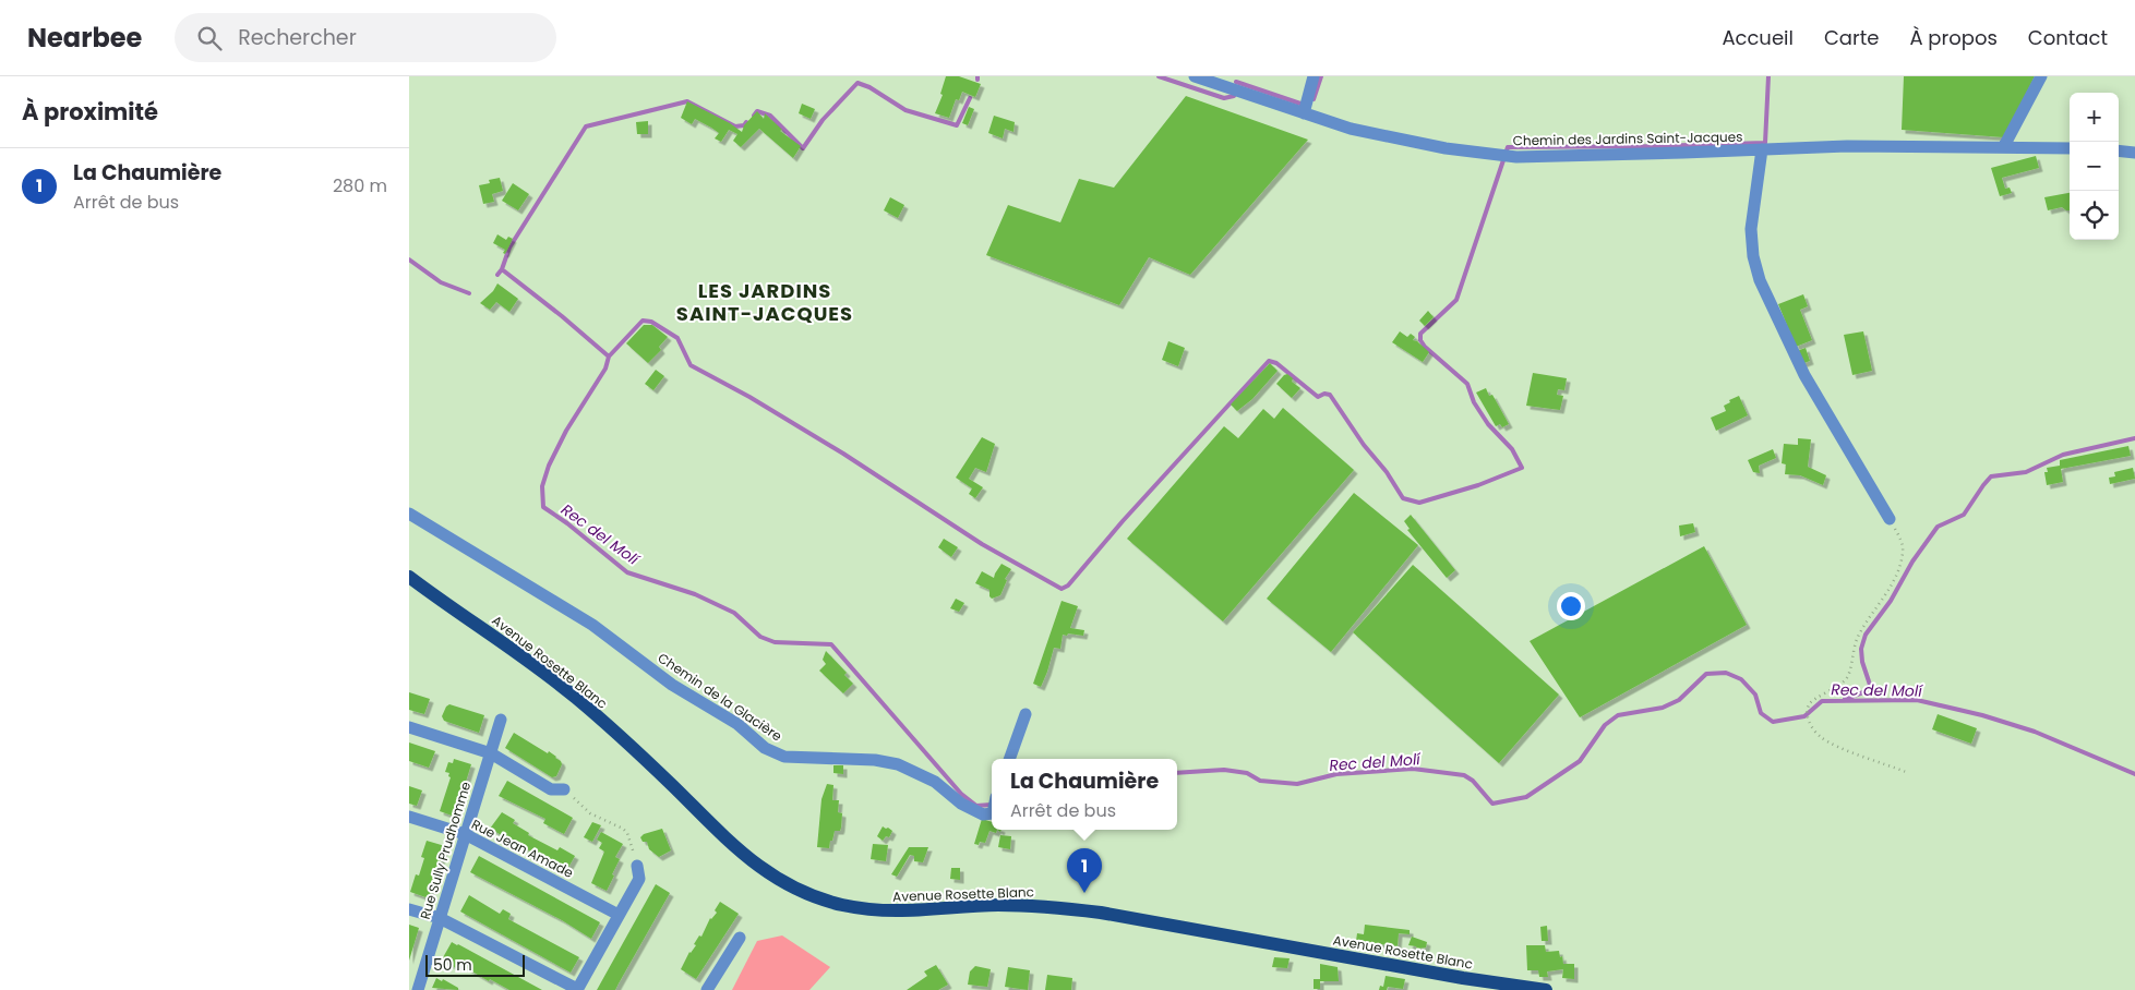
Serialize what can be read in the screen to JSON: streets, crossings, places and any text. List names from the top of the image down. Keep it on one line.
{"streets":{"main road":["Avenue Rosette Blanc"],"street":["Chemin des Jardins Saint-Jacques","Chemin de la Glacière","Rue Jean Amade","Rue Sully Prudhomme"]},"crossings":[["Rue Jean Amade","Rue Sully Prudhomme"]],"districts":["LES JARDINS SAINT-JACQUES"],"water":["Rec del Molí"],"scale_bar":"50 m","page":{"header":"Nearbee","search":"Rechercher","nav":["Accueil","Carte","À propos","Contact"],"heading":"À proximité","map_buttons":["+","−"],"list":[{"mark":"1","name":"La Chaumière","note":"Arrêt de bus","value":"280 m"}],"popup":["La Chaumière","Arrêt de bus"],"pins":"1","scale":"50 m"}}
